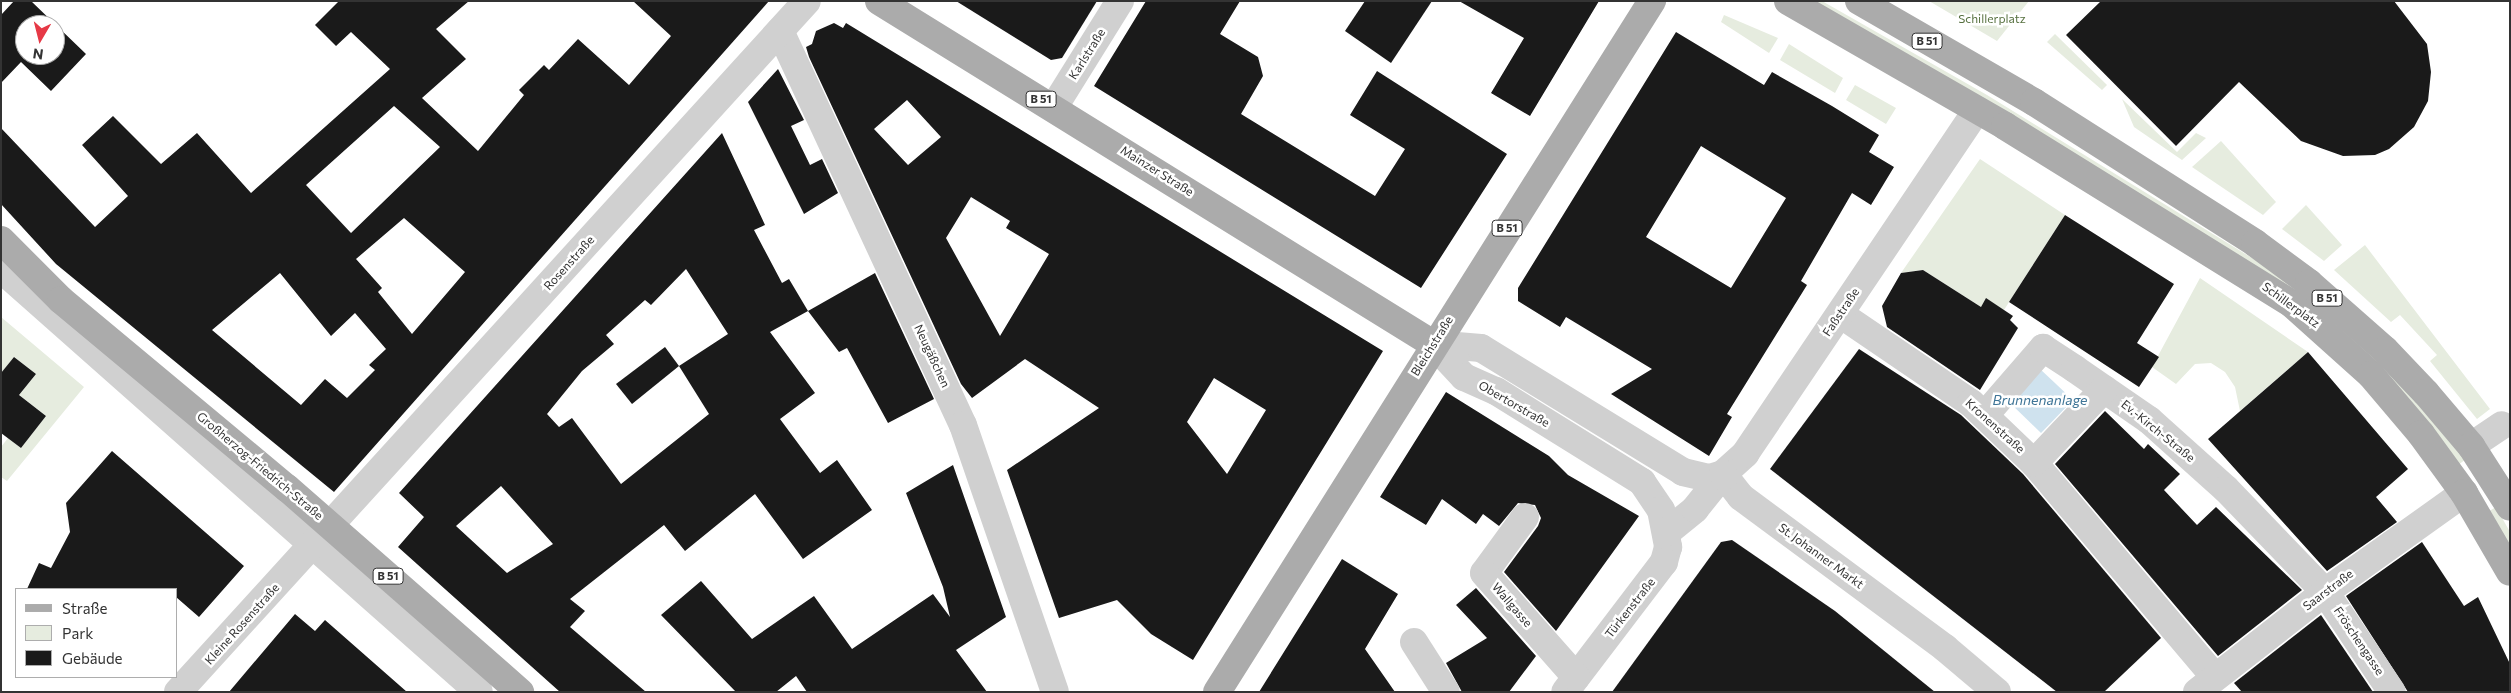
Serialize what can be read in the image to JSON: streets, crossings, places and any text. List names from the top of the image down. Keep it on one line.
{"streets":{"main road":["B 51","Mainzer Straße","Schillerplatz","Bleichstraße","Großherzog-Friedrich-Straße"],"street":["Karlstraße","Rosenstraße","Faßstraße","Neugäßchen","Obertorstraße","Kronenstraße","Ev.-Kirch-Straße","St. Johanner Markt","Saarstraße","Wallgasse","Türkenstraße","Kleine Rosenstraße","Fröschengasse"]},"crossings":[["B 51","Schillerplatz"],["B 51","Saarstraße"],["Karlstraße","Mainzer Straße"],["Mainzer Straße","Bleichstraße"],["Mainzer Straße","Obertorstraße"],["Rosenstraße","Neugäßchen"],["Rosenstraße","Großherzog-Friedrich-Straße"],["Rosenstraße","Kleine Rosenstraße"],["Schillerplatz","Faßstraße"],["Schillerplatz","Saarstraße"],["Faßstraße","Kronenstraße"],["Faßstraße","St. Johanner Markt"],["Bleichstraße","Obertorstraße"],["Obertorstraße","Türkenstraße"],["Kronenstraße","Ev.-Kirch-Straße"],["Kronenstraße","Saarstraße"],["Ev.-Kirch-Straße","Saarstraße"],["Ev.-Kirch-Straße","Fröschengasse"],["Großherzog-Friedrich-Straße","Kleine Rosenstraße"],["Saarstraße","Fröschengasse"],["Wallgasse","Türkenstraße"]],"water":["Brunnenanlage"],"parks":["Schillerplatz"],"legend":["Straße","Park","Gebäude"],"north":"bottom"}
